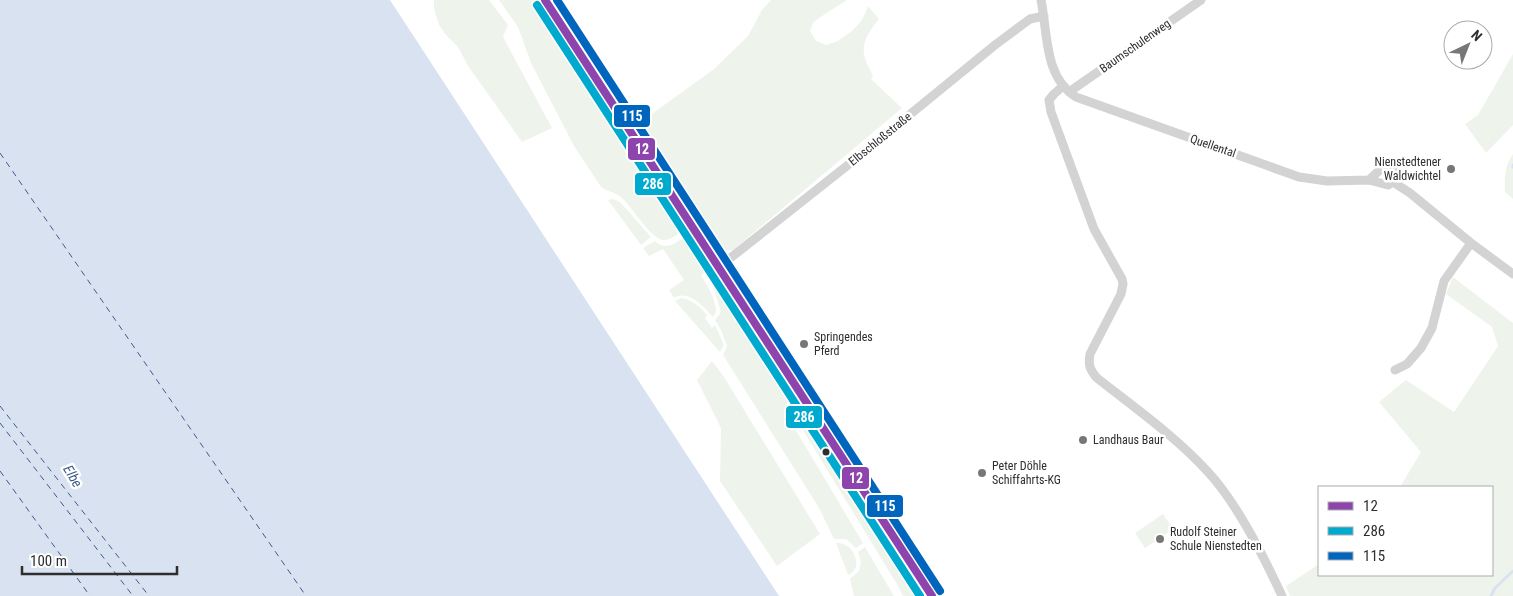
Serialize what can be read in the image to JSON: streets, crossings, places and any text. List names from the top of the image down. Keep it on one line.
{"streets":{"street":["Baumschulenweg","Elbschloßstraße","Quellental"]},"crossings":[["Baumschulenweg","Quellental"]],"water":["Elbe"],"places":["Nienstedtener Waldwichtel","Springendes Pferd","Landhaus Baur","Peter Döhle Schiffahrts-KG","Rudolf Steiner Schule Nienstedten"],"lines":["transit line 12","transit line 115","transit line 286"],"legend":["12","286","115"],"scale_bar":"100 m","north":"top right"}
